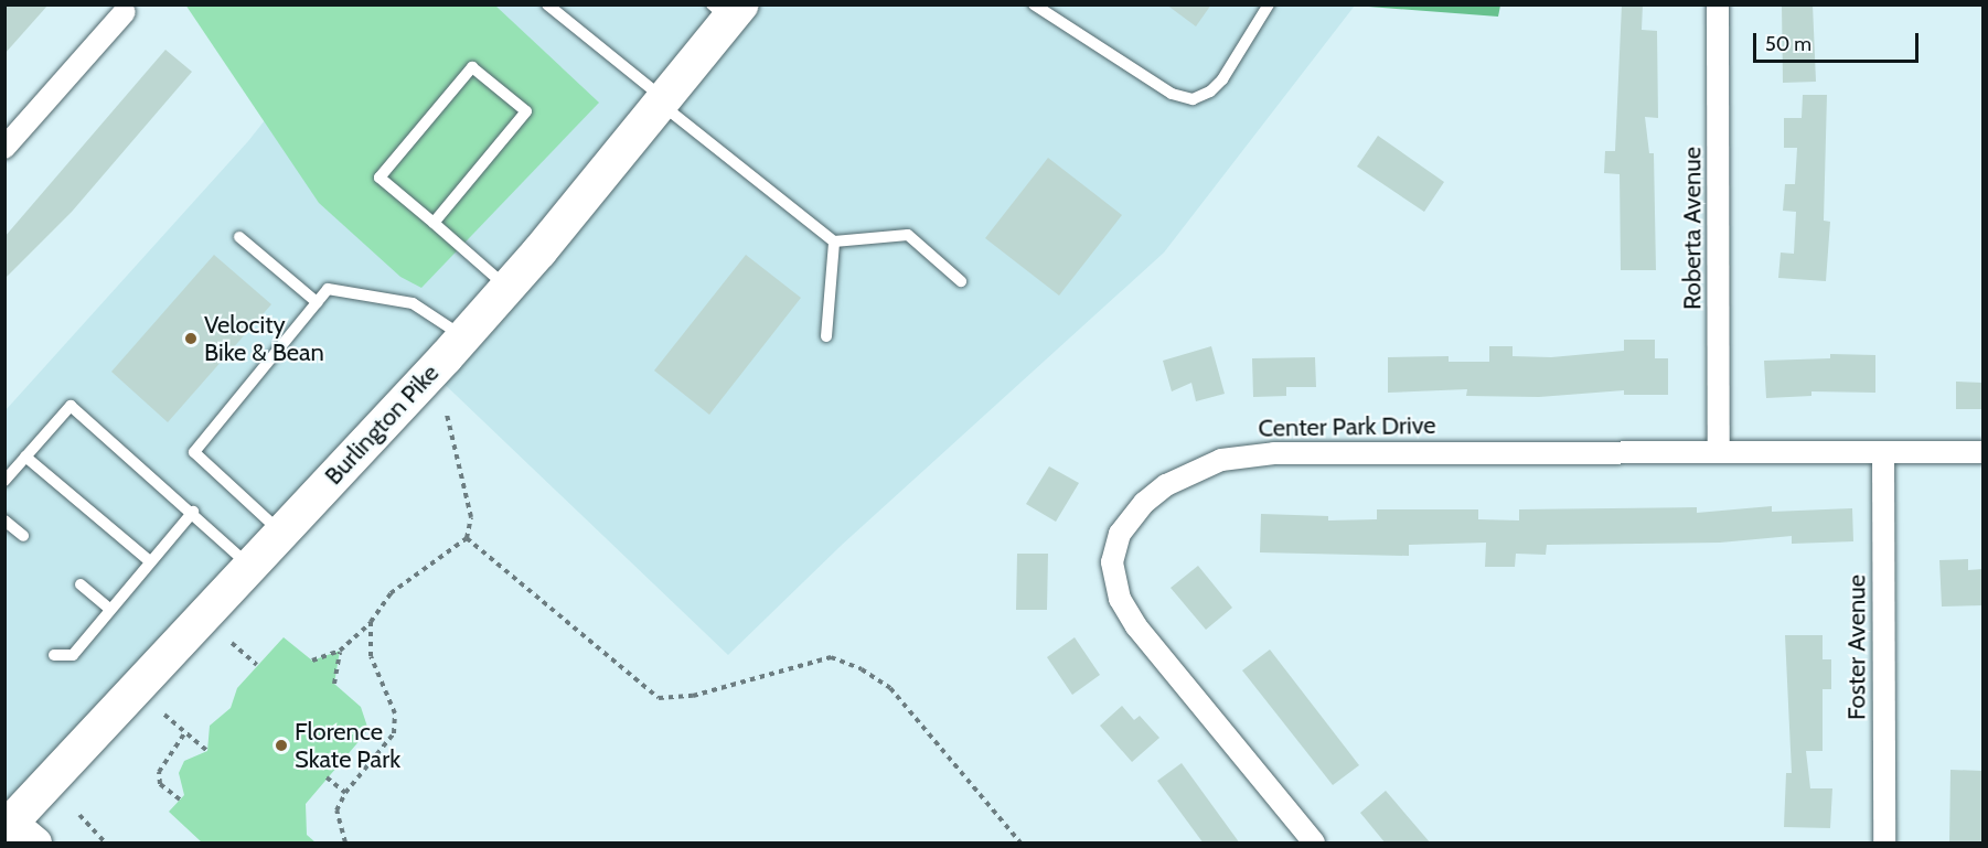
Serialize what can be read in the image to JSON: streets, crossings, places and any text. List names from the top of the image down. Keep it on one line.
{"streets":{"main road":["Burlington Pike"],"street":["Roberta Avenue","Center Park Drive","Foster Avenue"]},"crossings":[["Roberta Avenue","Center Park Drive"],["Center Park Drive","Foster Avenue"]],"places":["Velocity Bike & Bean","Florence Skate Park"],"scale_bar":"50 m"}
